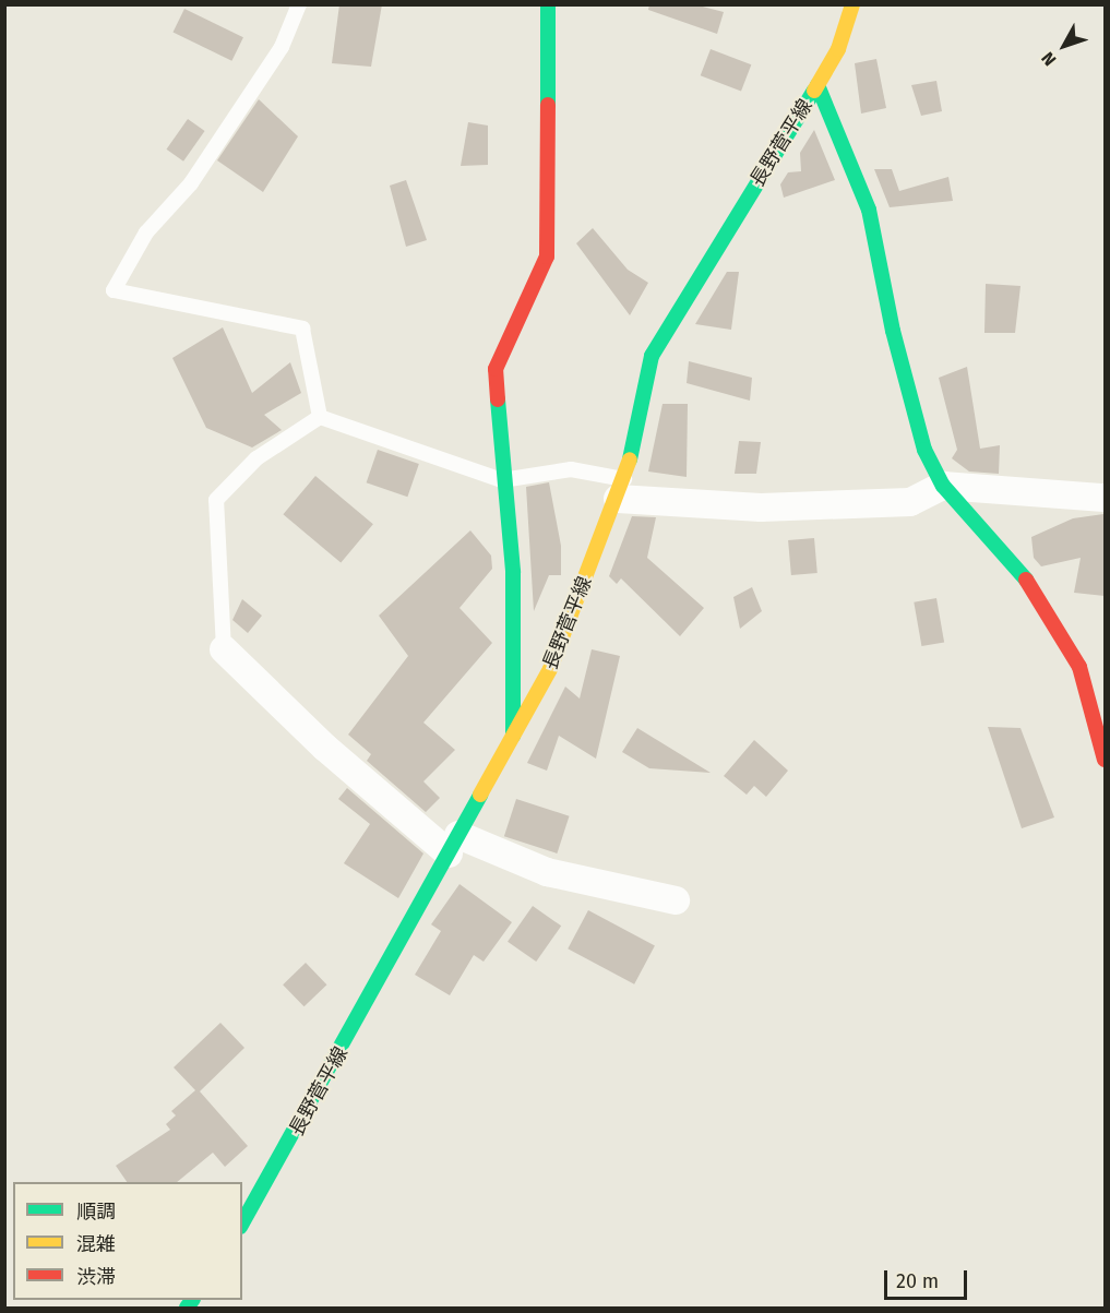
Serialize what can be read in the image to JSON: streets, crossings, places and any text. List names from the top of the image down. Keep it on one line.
{"streets":{"street":["長野菅平線"]},"legend":["順調","混雑","渋滞"],"scale_bar":"20 m","north":"bottom left"}
